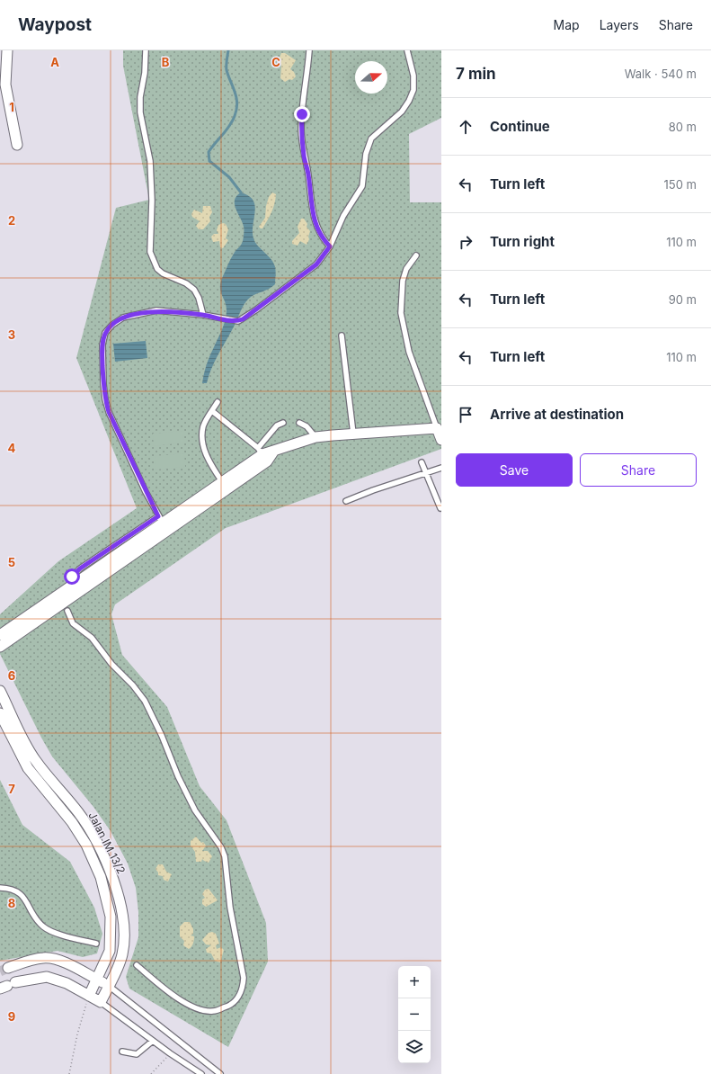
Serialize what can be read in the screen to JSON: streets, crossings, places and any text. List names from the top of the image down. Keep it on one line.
{"streets":{"street":["Jalan IM 13/2"]},"north":"right","page":{"header":"Waypost","nav":["Map","Layers","Share"],"heading":["7 min","Walk · 540 m"],"list":[["Continue","80 m"],["Turn left","150 m"],["Turn right","110 m"],["Turn left","90 m"],["Turn left","110 m"],"Arrive at destination"],"buttons":["Save","Share"],"map_buttons":["+","−"]},"grid":{"columns":["A","B","C"],"rows":["1","2","3","4","5","6","7","8","9"]}}
